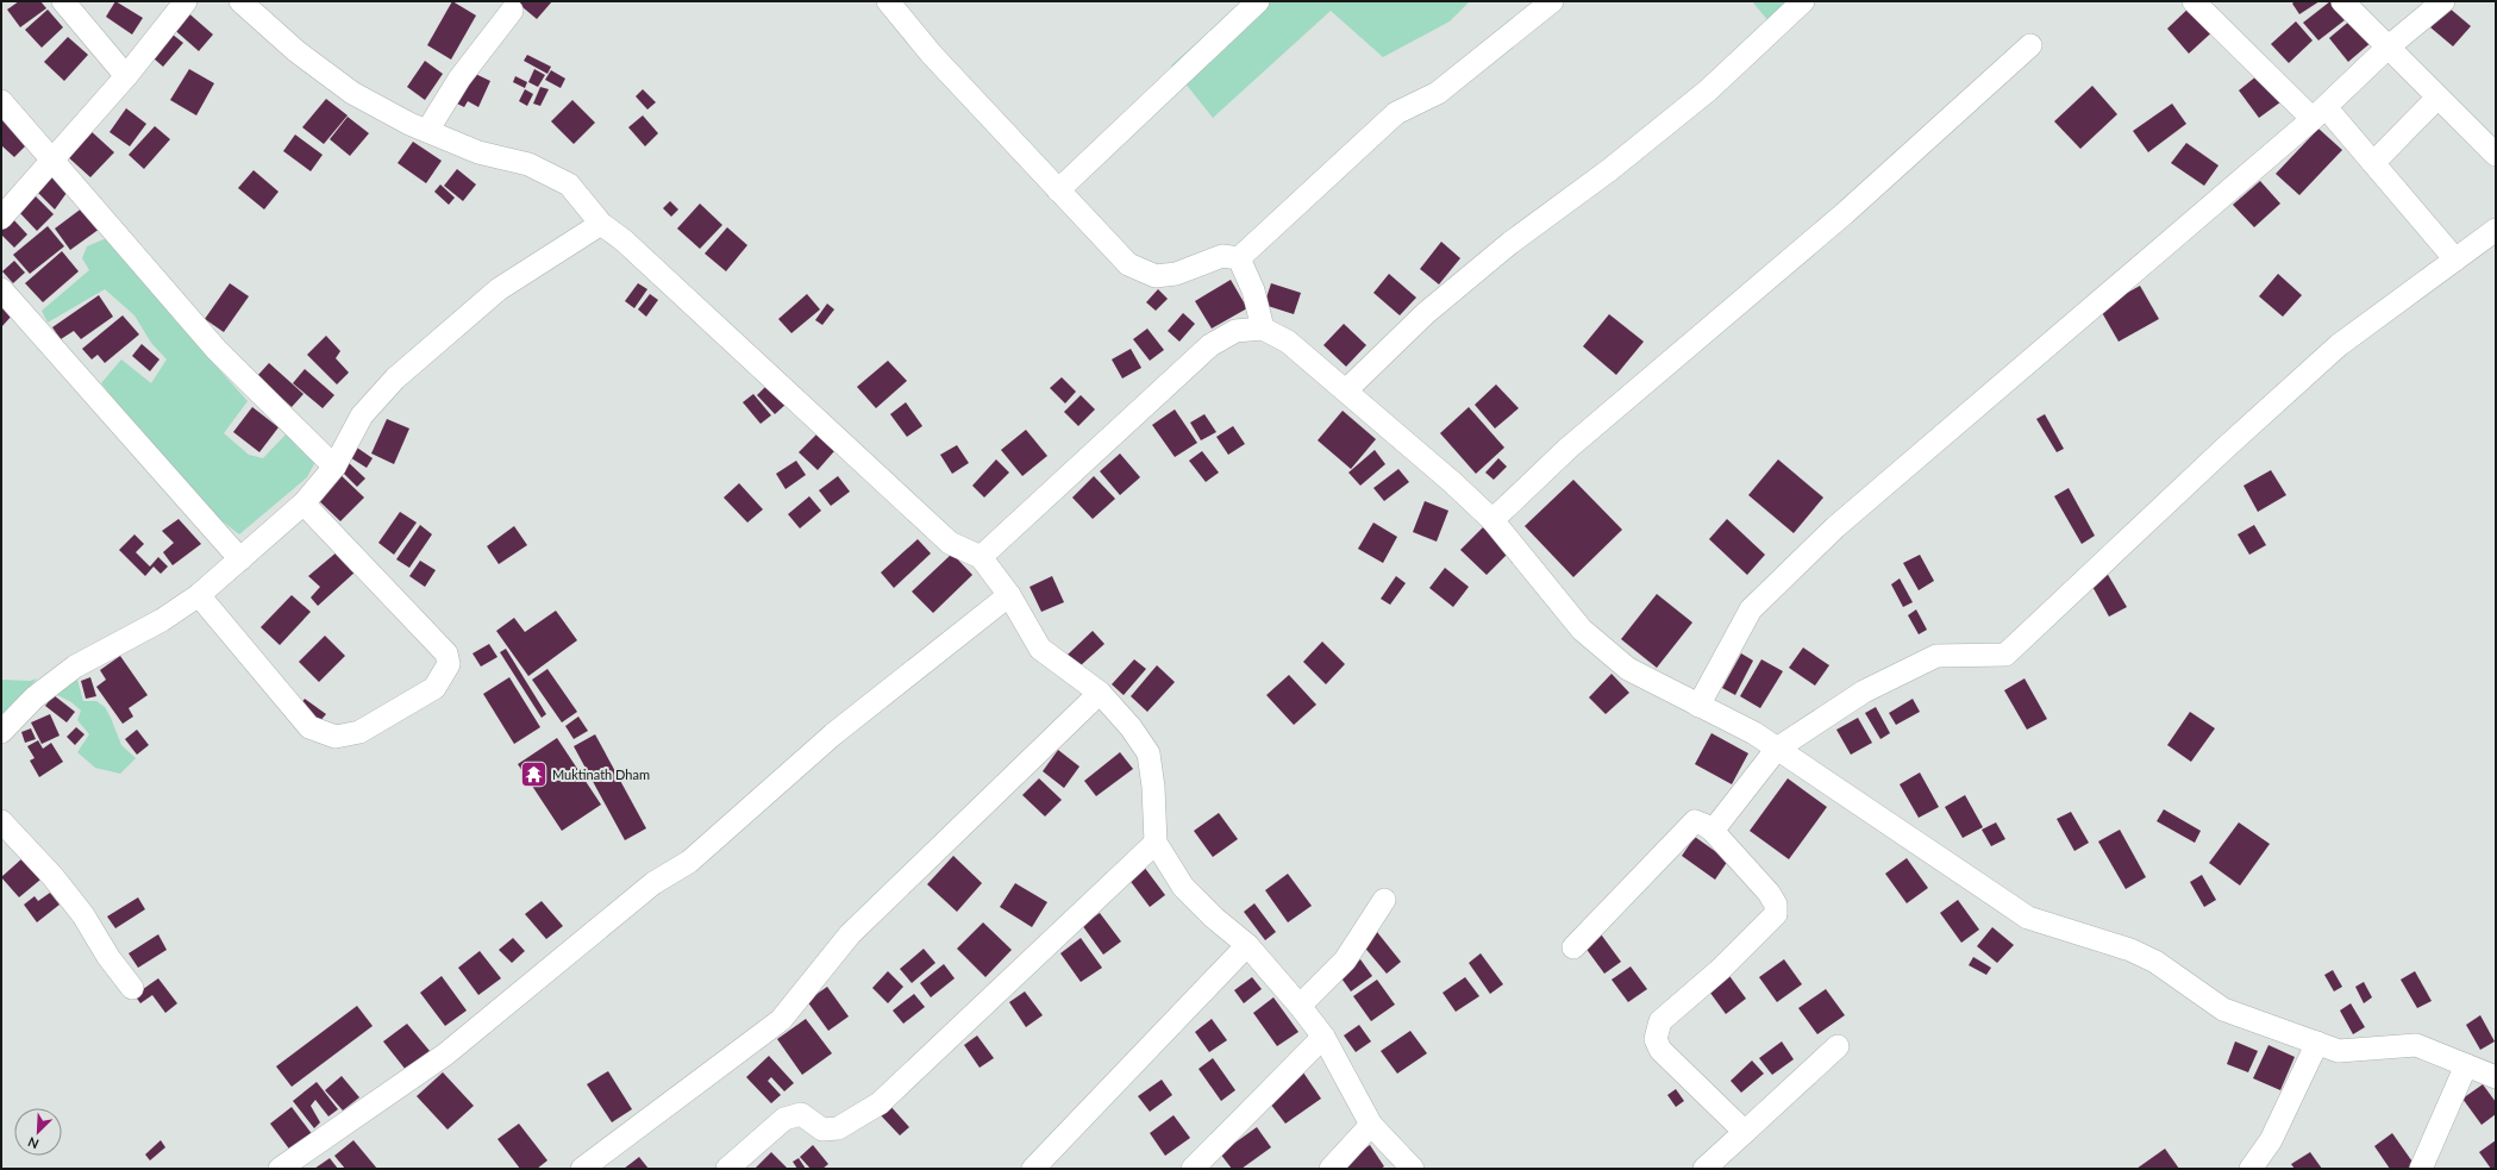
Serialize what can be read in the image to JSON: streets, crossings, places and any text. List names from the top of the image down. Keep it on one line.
{"places":{"temple":["Muktinath Dham"]},"north":"bottom left"}
